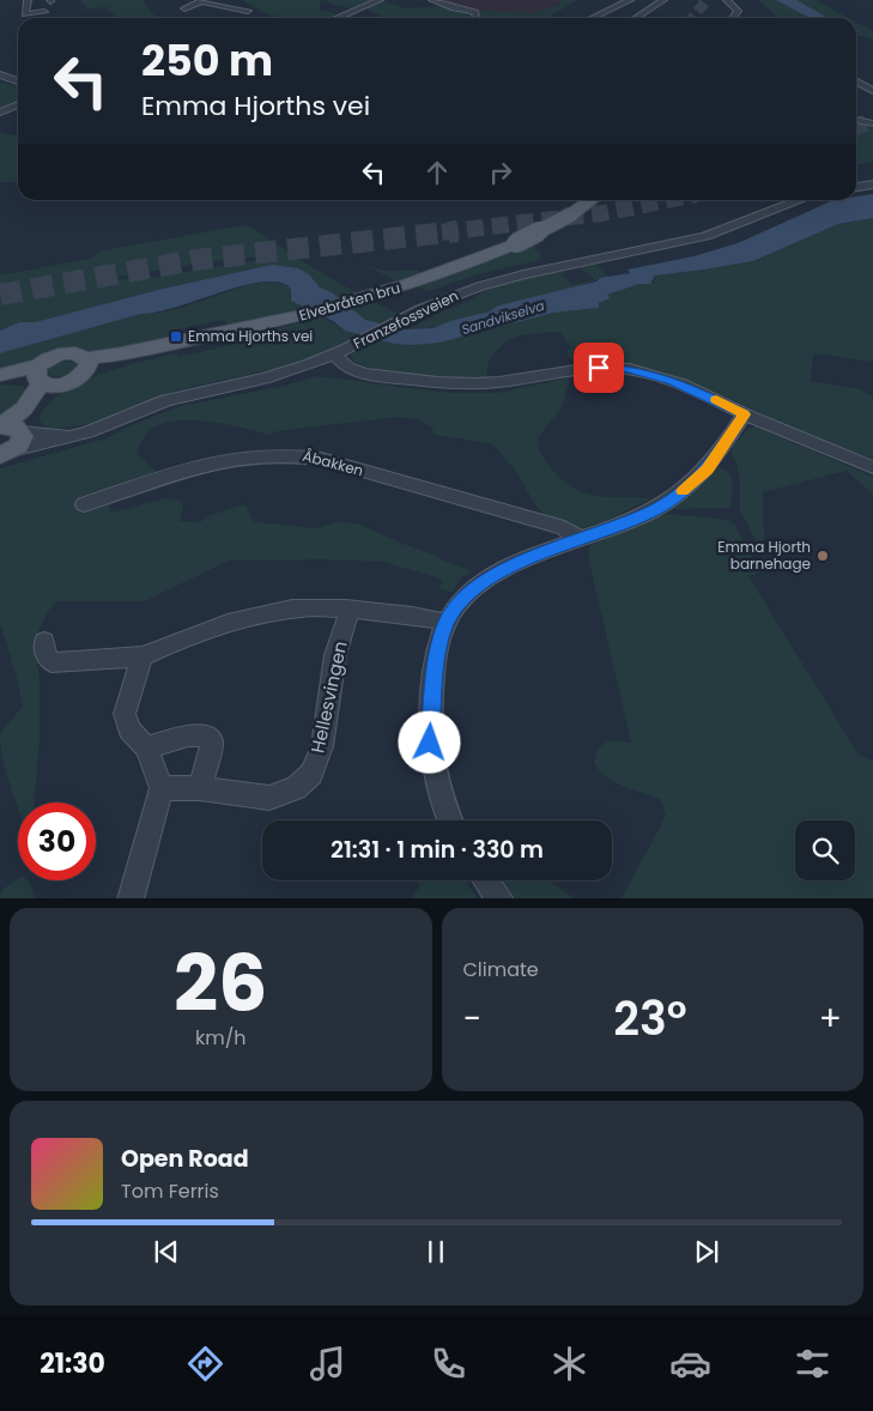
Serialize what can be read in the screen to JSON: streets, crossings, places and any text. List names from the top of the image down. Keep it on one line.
{"streets":{"main road":["Elvebråten bru","Franzefossveien"],"street":["Åbakken","Hellesvingen"]},"crossings":[["Elvebråten bru","Franzefossveien"]],"water":["Sandvikselva"],"places":{"transit":["Emma Hjorths vei"],"other":["Emma Hjorth barnehage"]},"page":{"turn":["250 m","Emma Hjorths vei"],"limit":"30","trip":"21:31 · 1 min · 330 m","tile":[["26","km/h"],"Climate"],"heat":["−","23°","+"],"song":["Open Road","Tom Ferris"],"tabs":"21:30"}}
